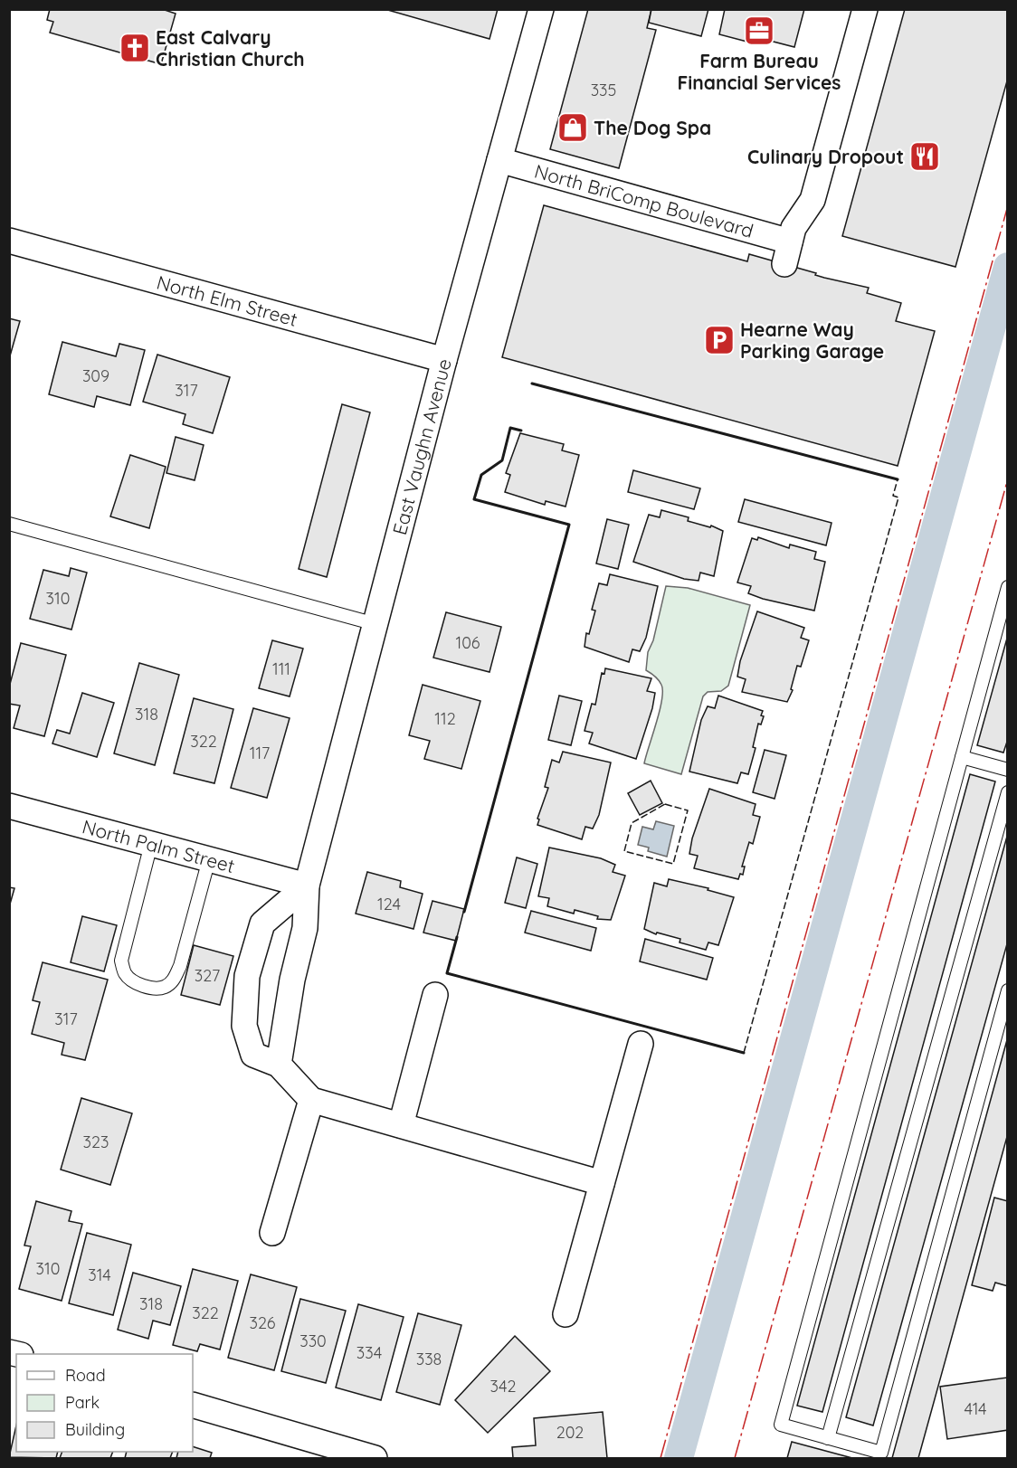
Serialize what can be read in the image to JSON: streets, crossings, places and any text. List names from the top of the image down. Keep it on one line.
{"streets":{"street":["North BriComp Boulevard","North Elm Street","East Vaughn Avenue","North Palm Street"]},"crossings":[["North BriComp Boulevard","East Vaughn Avenue"],["North Elm Street","East Vaughn Avenue"],["East Vaughn Avenue","North Palm Street"]],"places":{"office":["Farm Bureau Financial Services"],"church":["East Calvary Christian Church"],"shop":["The Dog Spa"],"restaurant":["Culinary Dropout"],"parking":["Hearne Way Parking Garage"]},"house_numbers":["335","309","317","310","106","111","318","112","322","117","124","327","317","323","310","314","318","322","326","330","334","338","342","414","202"],"legend":["Road","Park","Building"]}
